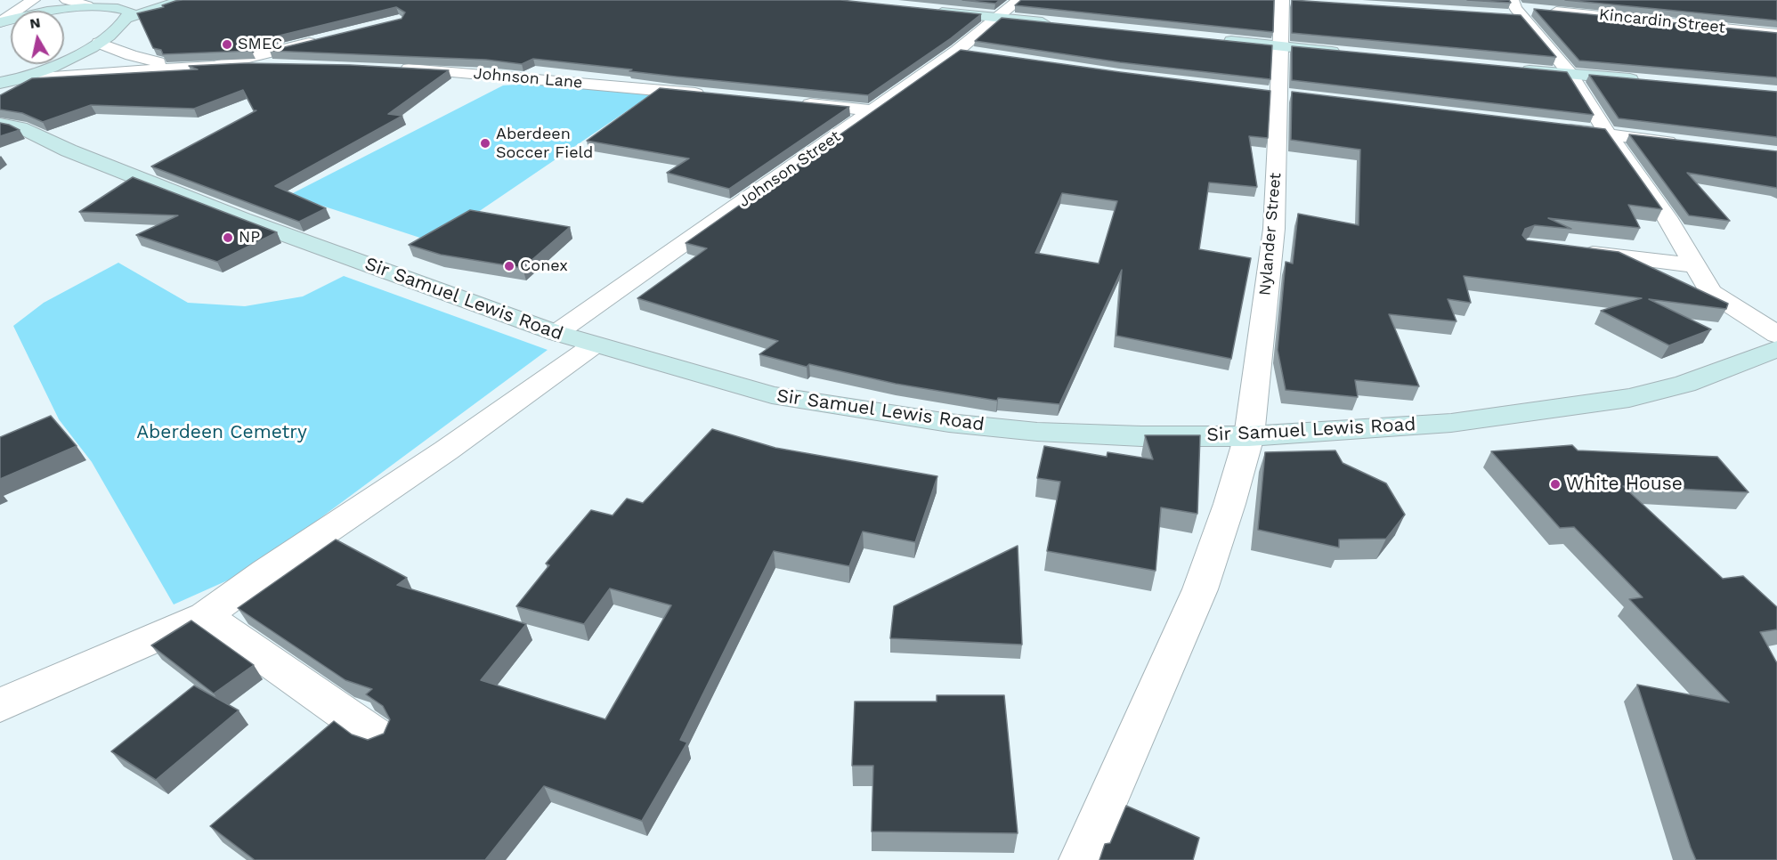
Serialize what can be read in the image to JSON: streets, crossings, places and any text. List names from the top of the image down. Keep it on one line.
{"streets":{"main road":["Sir Samuel Lewis Road"],"street":["Kincardin Street","Johnson Lane","Johnson Street","Nylander Street"]},"crossings":[["Johnson Street","Sir Samuel Lewis Road"],["Nylander Street","Sir Samuel Lewis Road"]],"parks":["Aberdeen Cemetry"],"places":["SMEC","Aberdeen Soccer Field","NP","Conex","White House"],"north":"top"}
